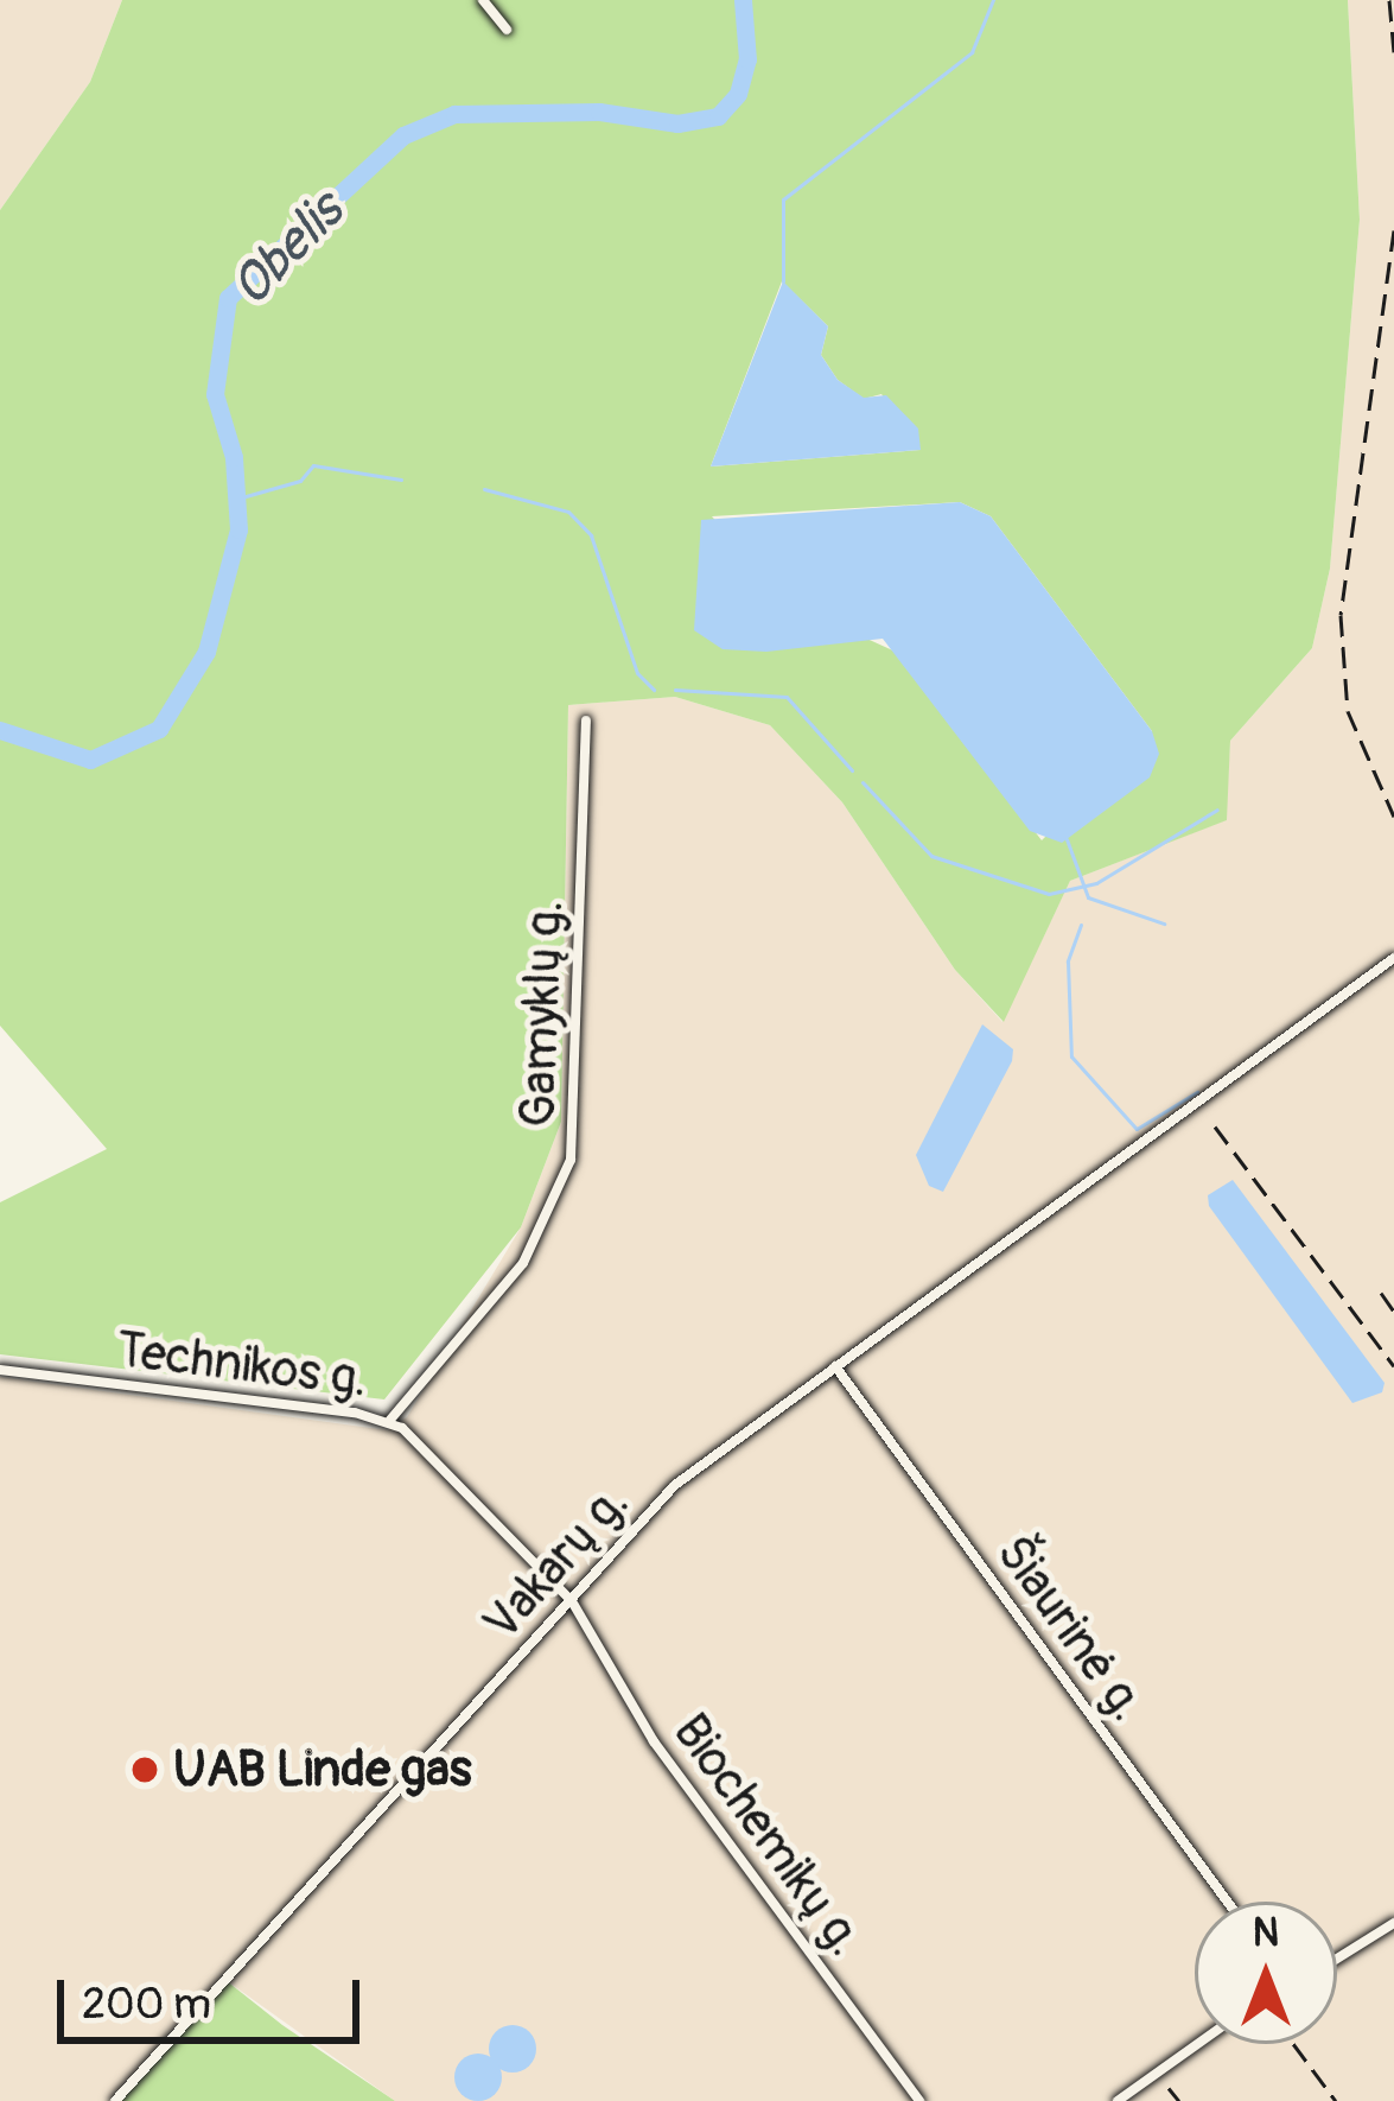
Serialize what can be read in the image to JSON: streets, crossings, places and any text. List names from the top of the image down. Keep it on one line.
{"streets":{"street":["Gamyklų g.","Technikos g.","Vakarų g.","Šiaurinė g.","Biochemikų g."]},"crossings":[["Gamyklų g.","Technikos g."],["Technikos g.","Vakarų g."],["Technikos g.","Biochemikų g."],["Vakarų g.","Šiaurinė g."],["Vakarų g.","Biochemikų g."]],"water":["Obelis"],"places":["UAB Linde gas"],"scale_bar":"200 m","north":"top"}
